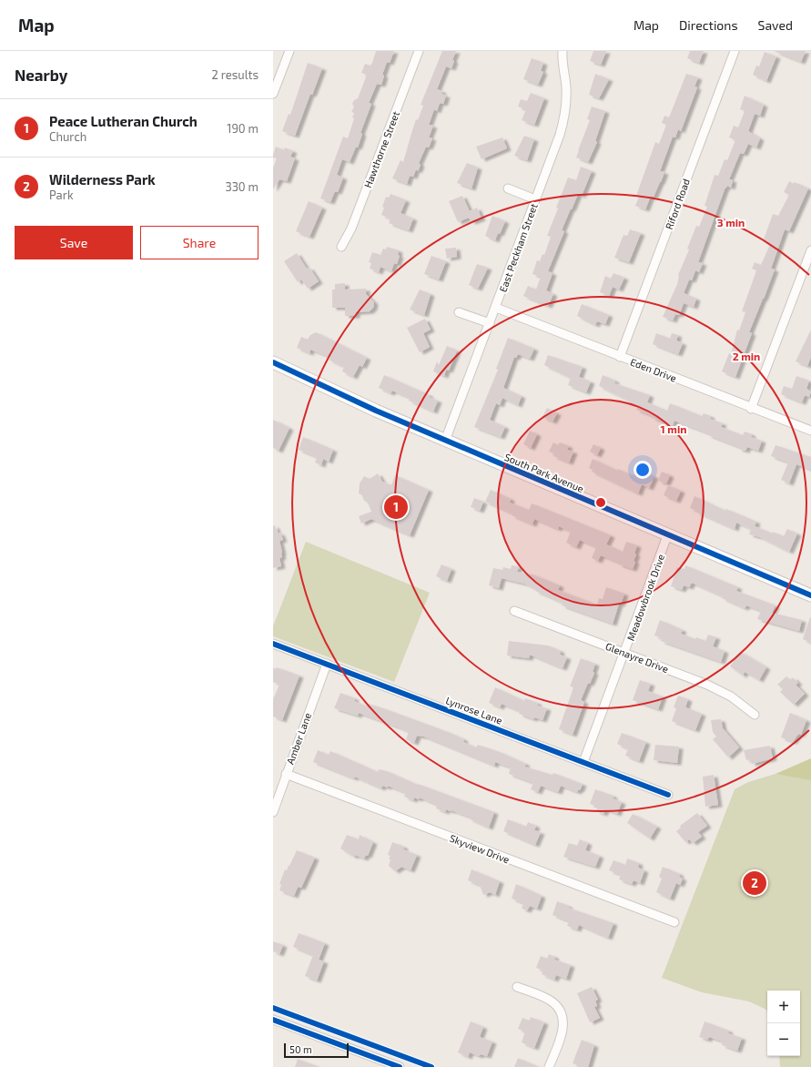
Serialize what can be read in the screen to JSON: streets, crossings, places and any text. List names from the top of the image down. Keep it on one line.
{"streets":{"main road":["South Park Avenue"],"street":["Hawthorne Street","Riford Road","East Peckham Street","Eden Drive","Meadowbrook Drive","Glenayre Drive","Lynrose Lane","Amber Lane","Skyview Drive"]},"crossings":[["Riford Road","Eden Drive"],["East Peckham Street","Eden Drive"],["East Peckham Street","South Park Avenue"],["South Park Avenue","Meadowbrook Drive"],["Meadowbrook Drive","Glenayre Drive"],["Meadowbrook Drive","Lynrose Lane"],["Lynrose Lane","Amber Lane"],["Amber Lane","Skyview Drive"]],"scale_bar":"50 m","page":{"header":"Map","nav":["Map","Directions","Saved"],"heading":["Nearby","2 results"],"list":[{"mark":"1","name":"Peace Lutheran Church","note":"Church","value":"190 m"},{"mark":"2","name":"Wilderness Park","note":"Park","value":"330 m"}],"buttons":["Save","Share"],"pins":["1","2"],"map_buttons":["+","−"],"scale":"50 m"},"rings":["3 min","2 min","1 min"]}
